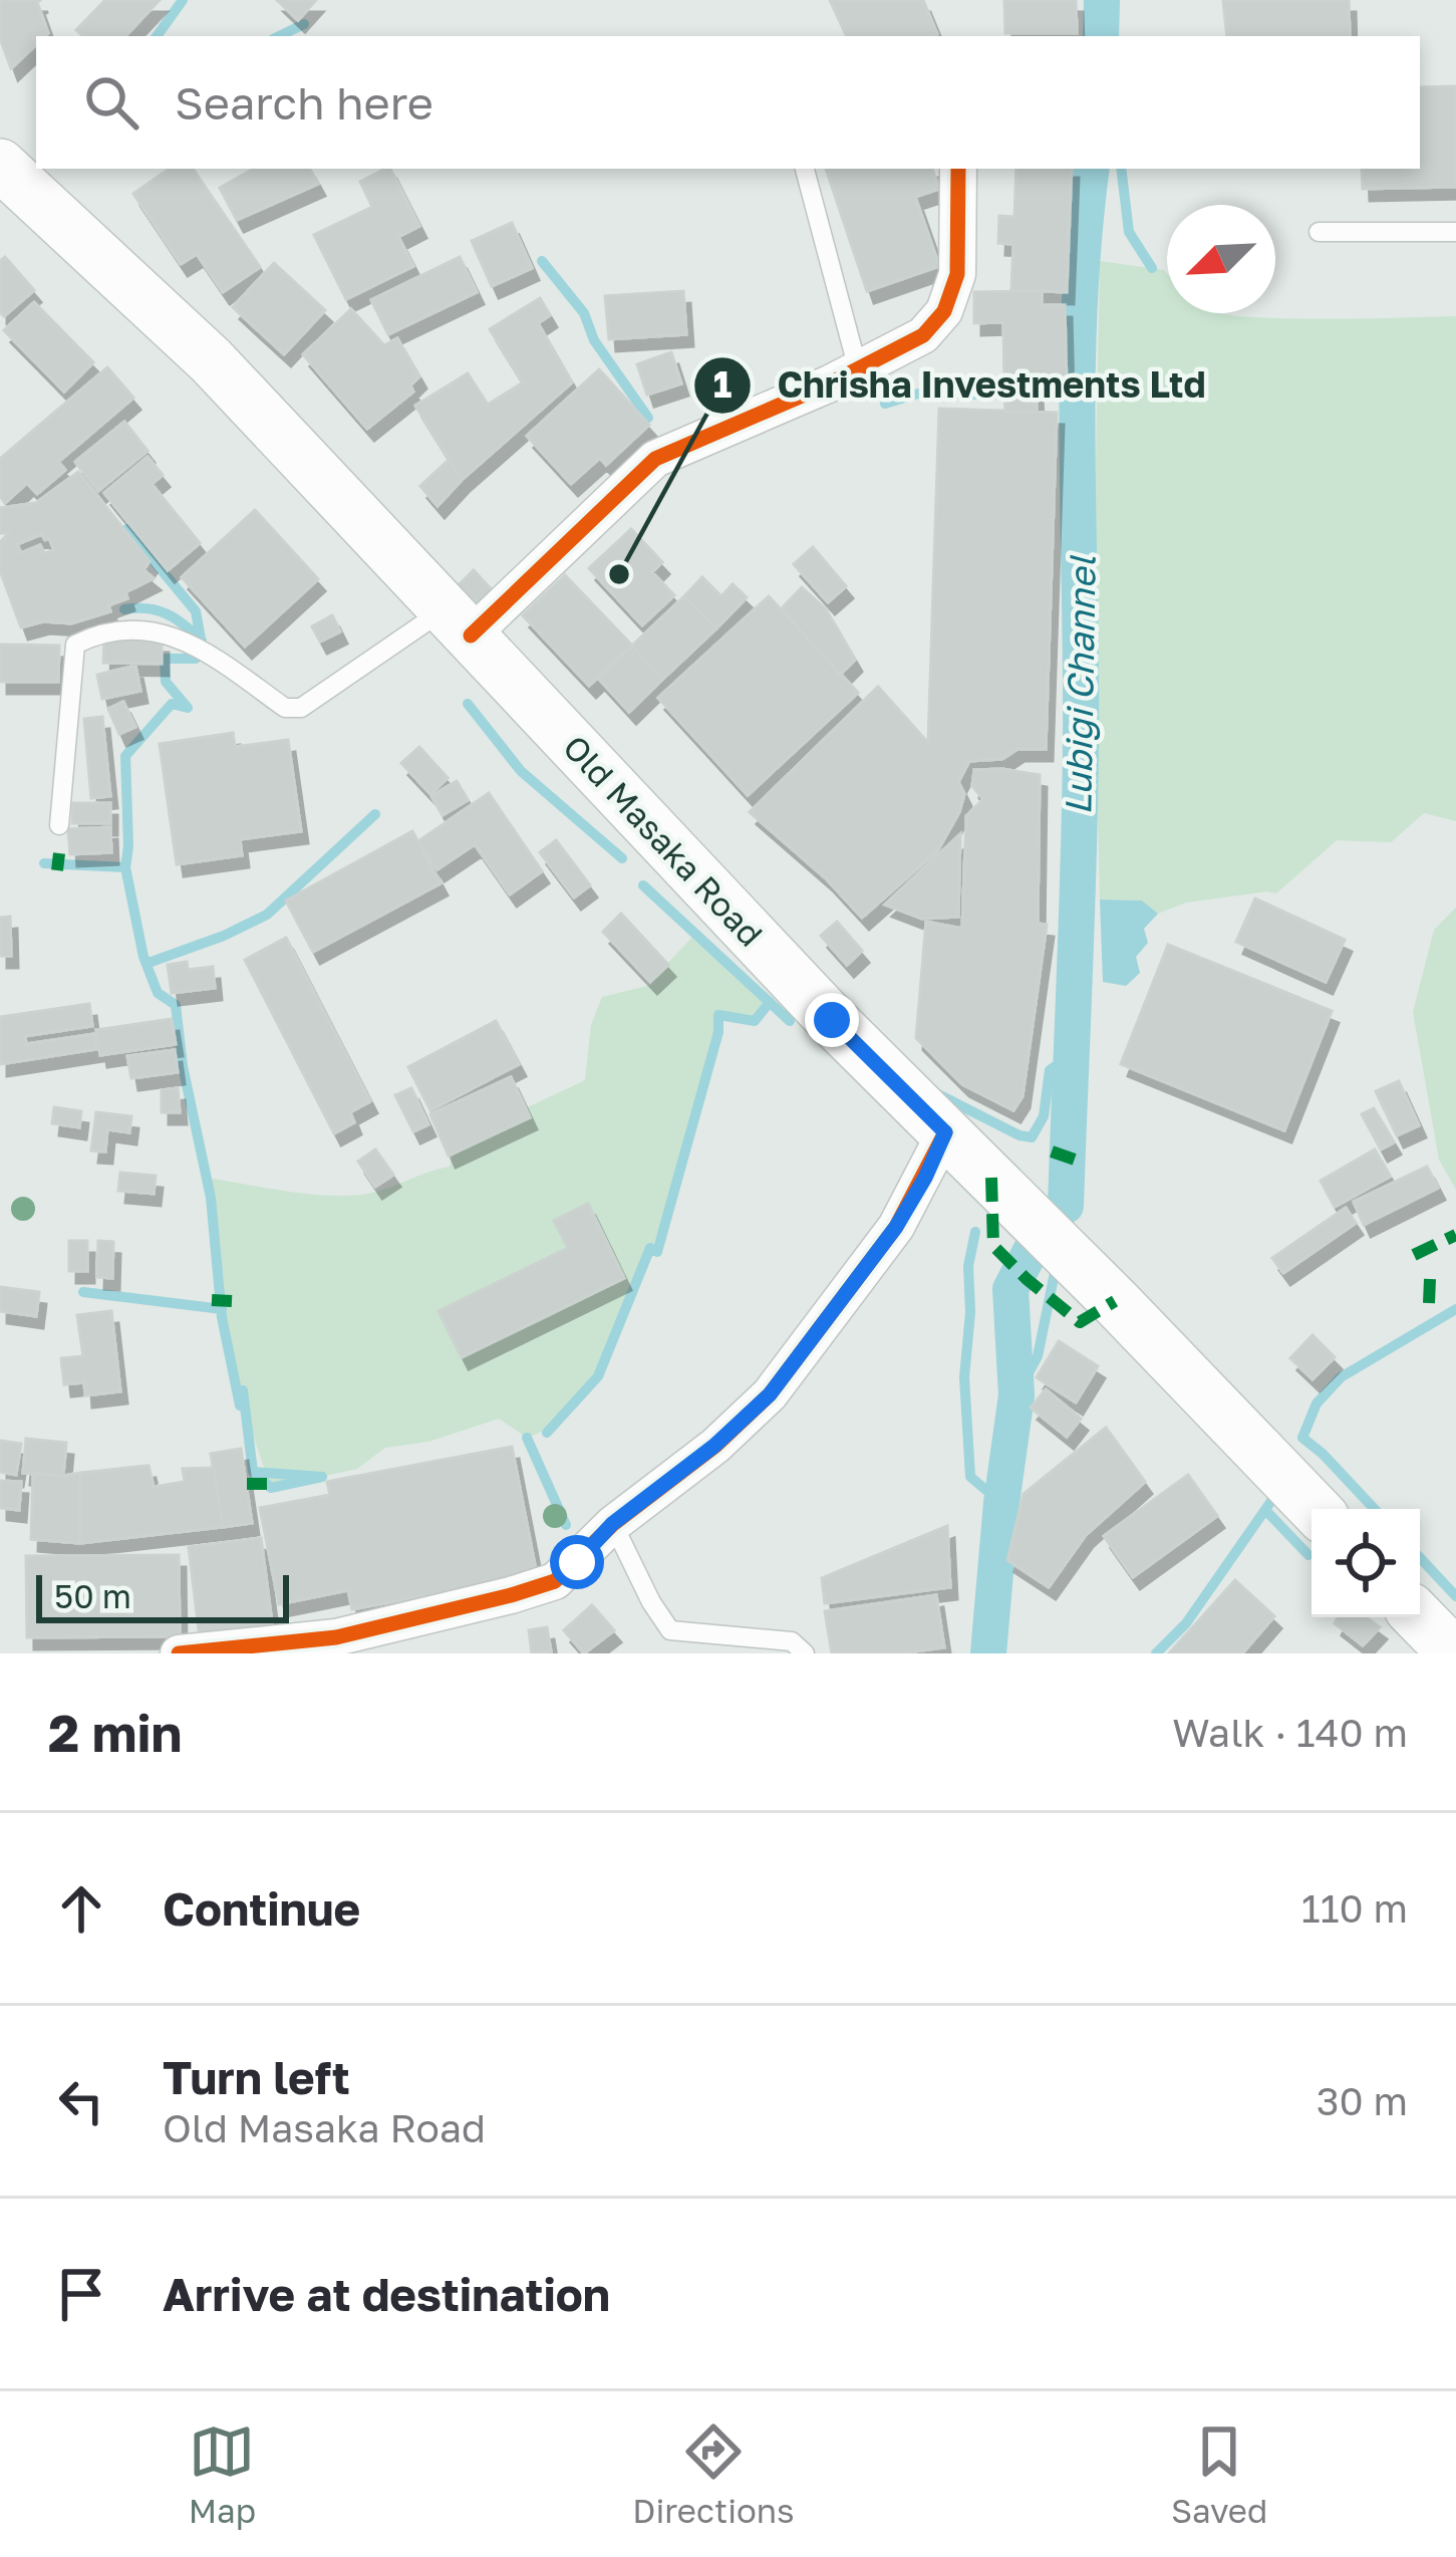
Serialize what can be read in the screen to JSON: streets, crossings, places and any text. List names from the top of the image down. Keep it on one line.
{"streets":{"main road":["Old Masaka Road"]},"water":["Lubigi Channel"],"places":["Chrisha Investments Ltd"],"scale_bar":"50 m","north":"bottom left","page":{"search":"Search here","scale":"50 m","heading":["2 min","Walk · 140 m"],"list":[["Continue","110 m"],["Turn left","Old Masaka Road","30 m"],"Arrive at destination"],"nav":["Map","Directions","Saved"]}}
